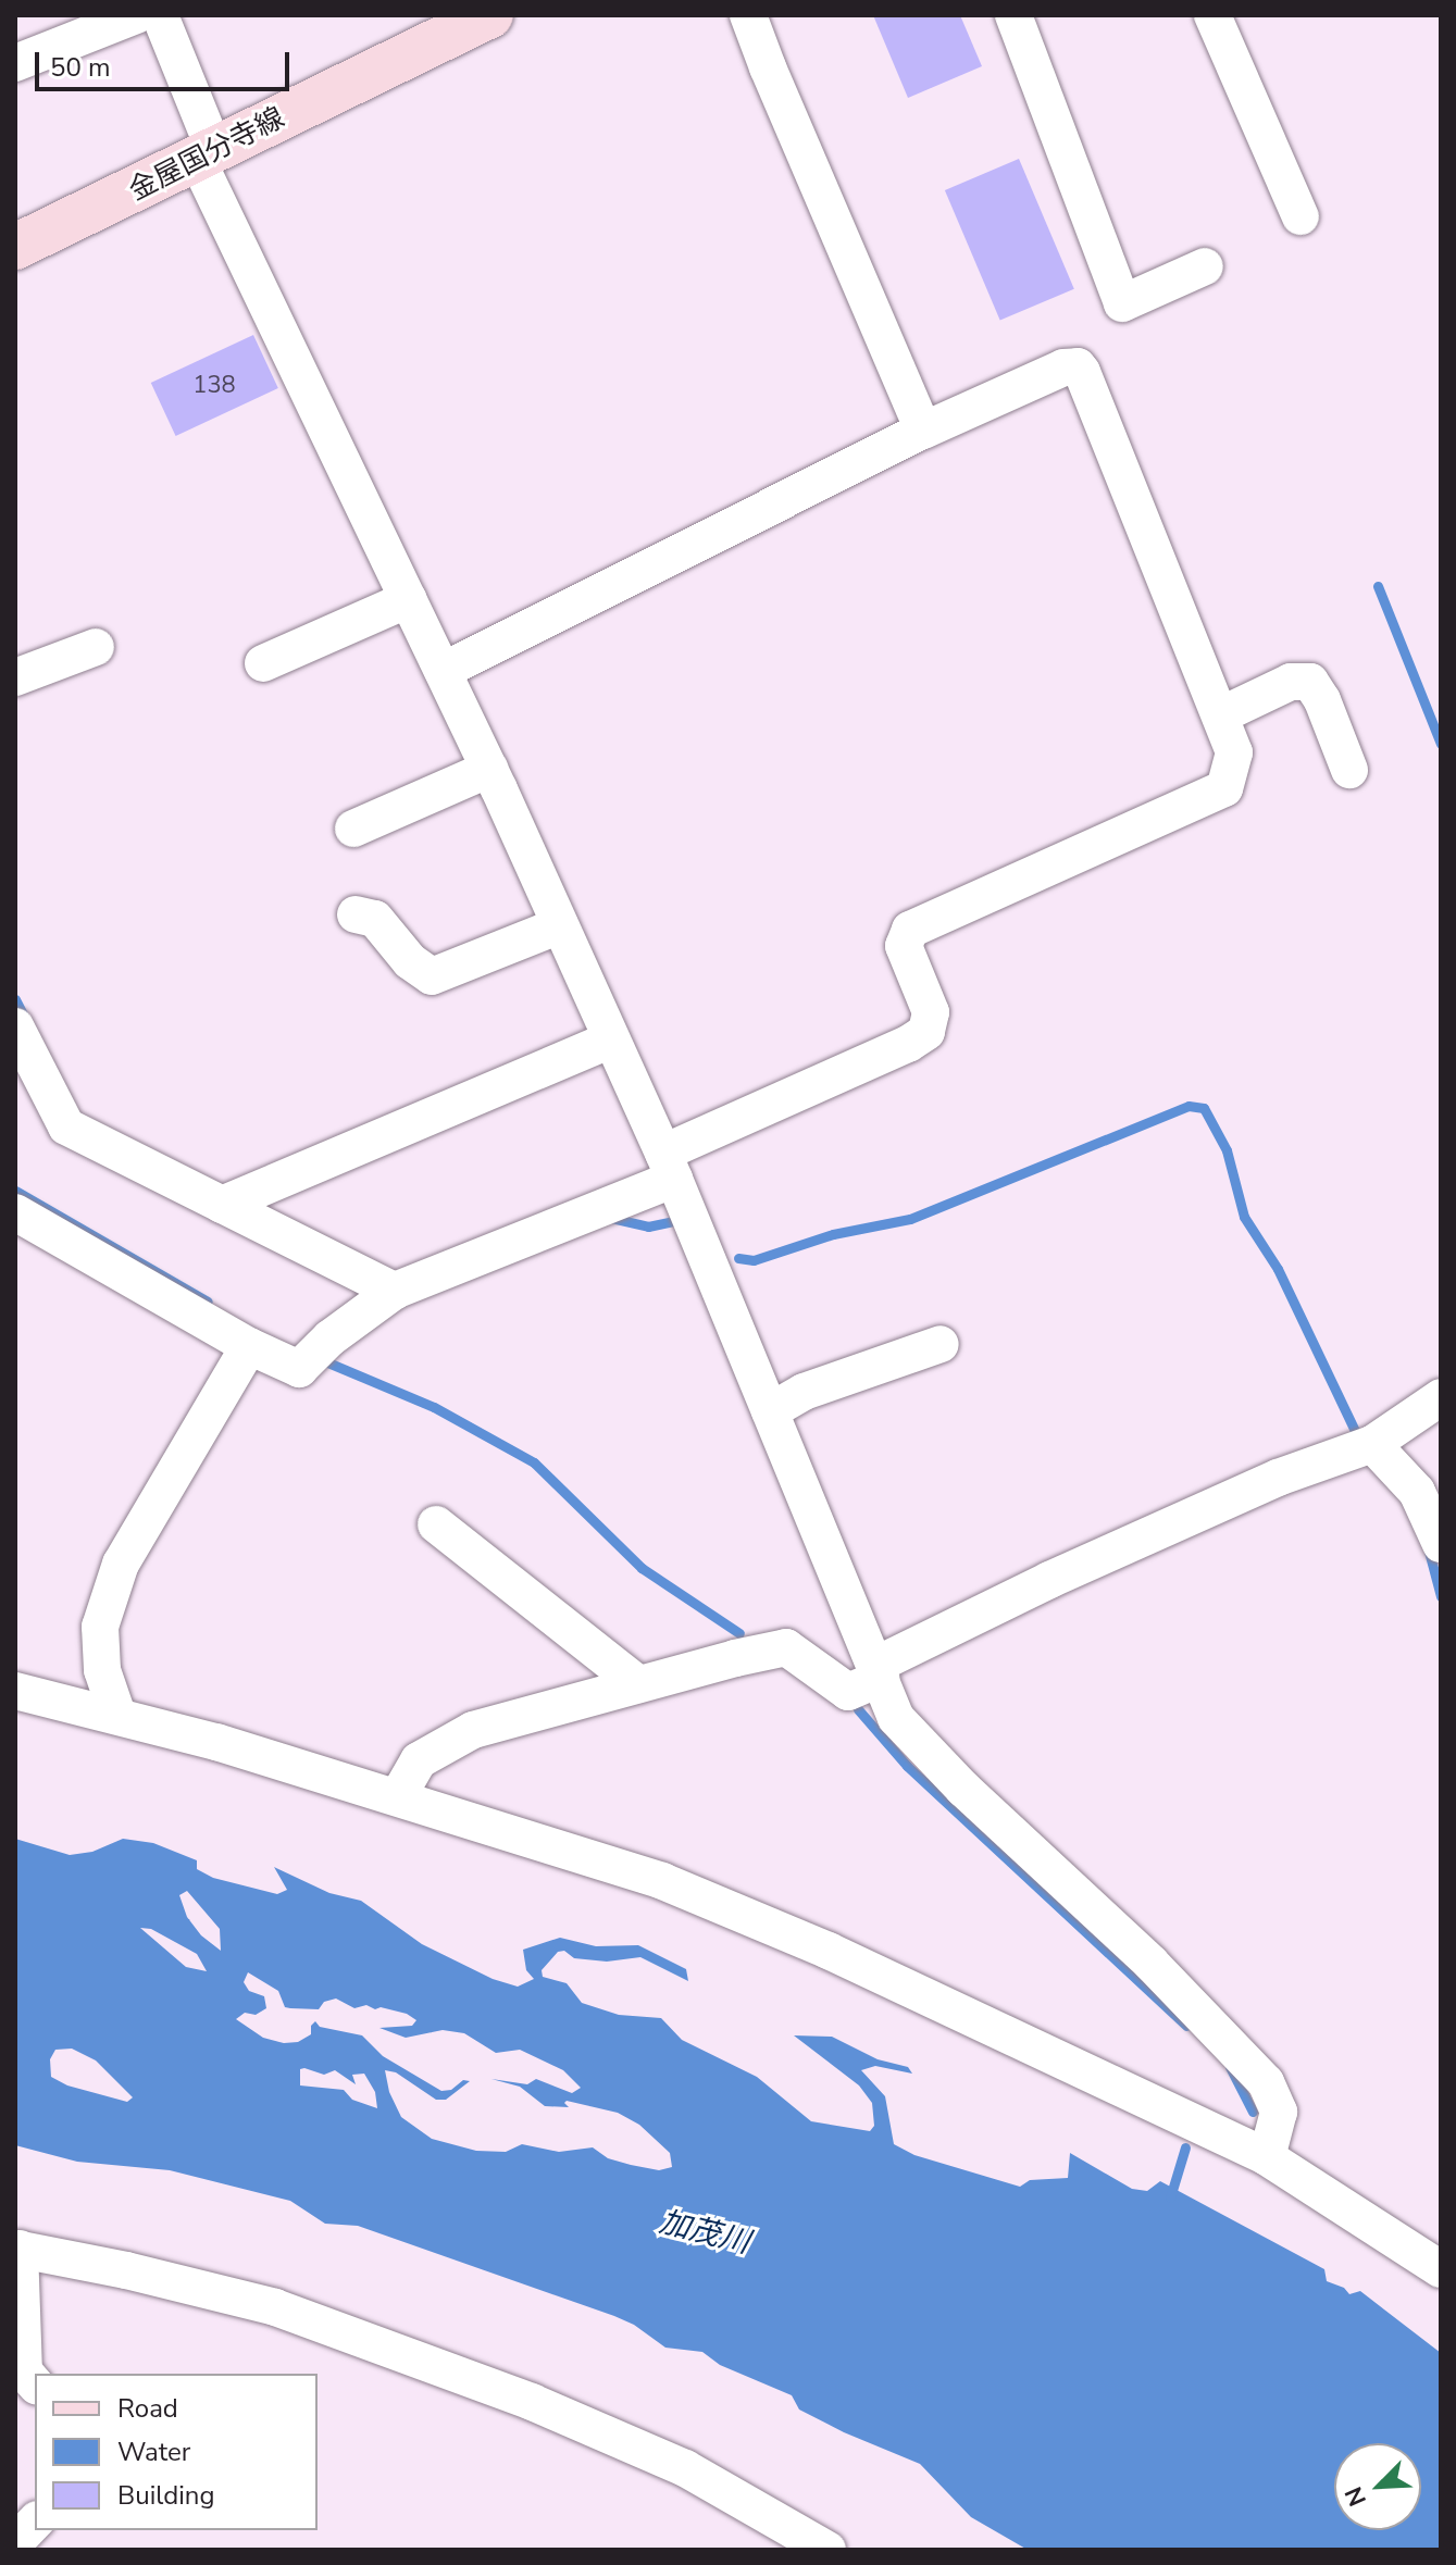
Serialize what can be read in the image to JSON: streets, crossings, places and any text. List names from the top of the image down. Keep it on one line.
{"streets":{"main road":["金屋国分寺線"]},"water":["加茂川"],"house_numbers":["138"],"legend":["Road","Water","Building"],"scale_bar":"50 m","north":"bottom left"}
